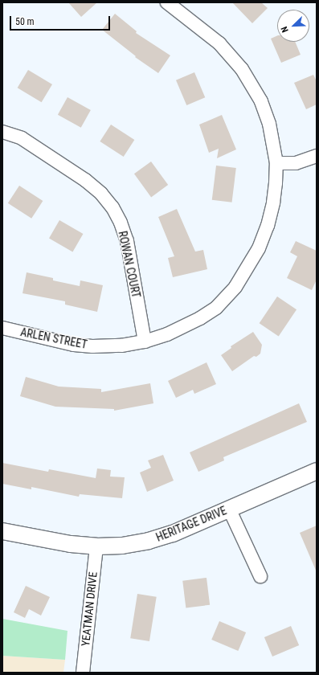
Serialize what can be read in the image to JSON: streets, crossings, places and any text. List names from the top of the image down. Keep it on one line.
{"streets":{"street":["ROWAN COURT","ARLEN STREET","HERITAGE DRIVE","YEATMAN DRIVE"]},"crossings":[["ROWAN COURT","ARLEN STREET"],["HERITAGE DRIVE","YEATMAN DRIVE"]],"scale_bar":"50 m","north":"bottom left"}
